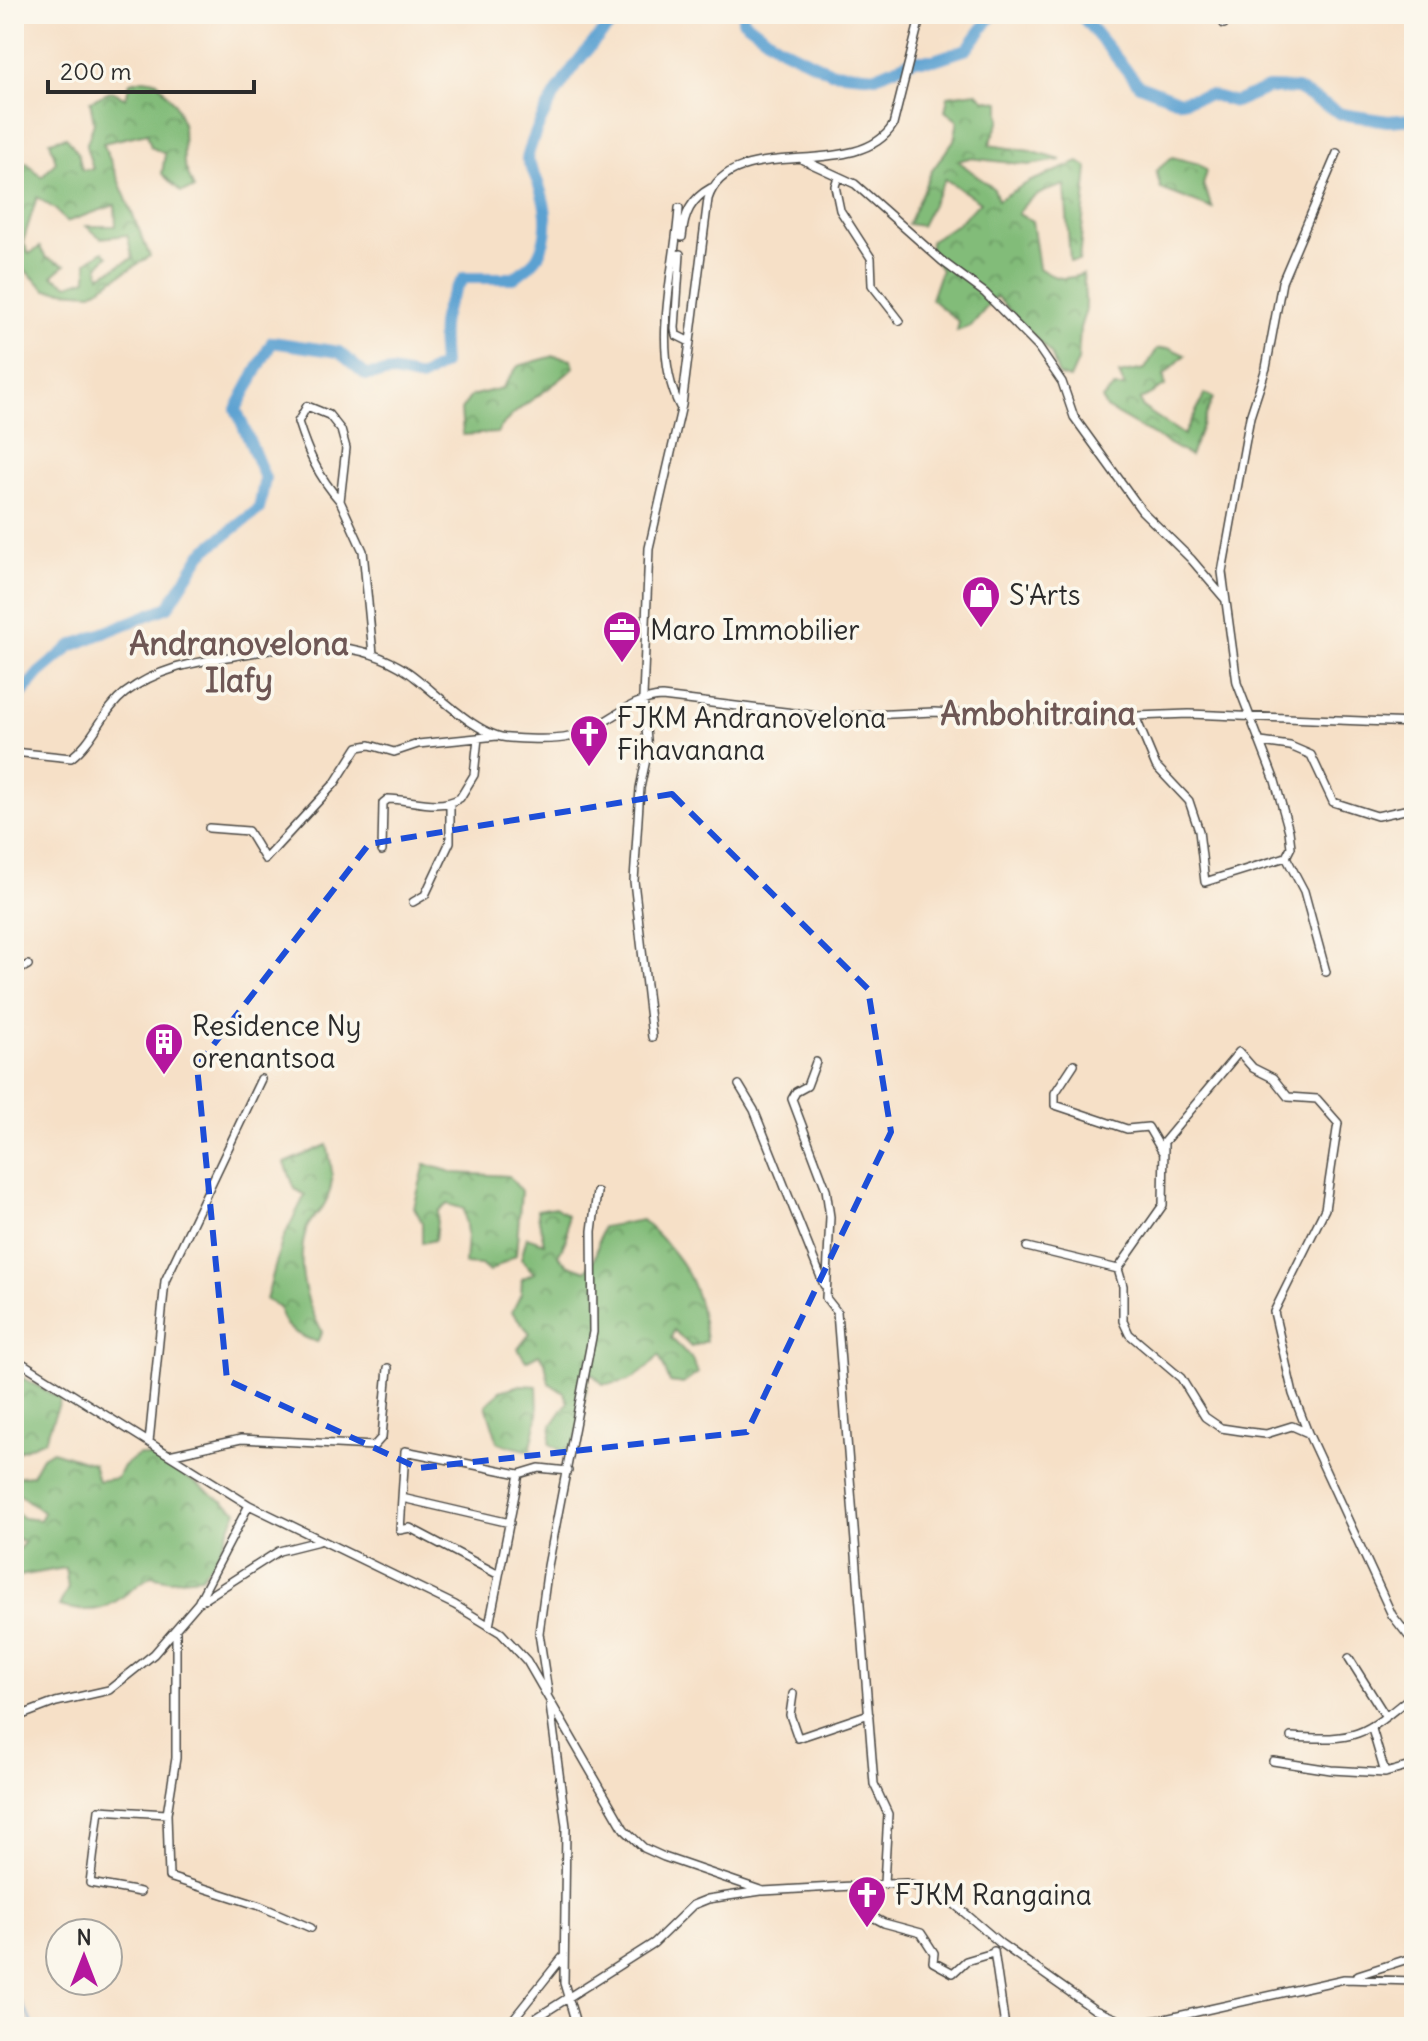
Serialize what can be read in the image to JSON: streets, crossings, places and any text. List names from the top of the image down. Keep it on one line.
{"districts":["Andranovelona Ilafy","Ambohitraina"],"places":{"shop":["S'Arts"],"office":["Maro Immobilier"],"church":["FJKM Andranovelona Fihavanana","FJKM Rangaina"],"building":["Residence Ny orenantsoa"]},"scale_bar":"200 m","north":"top"}
